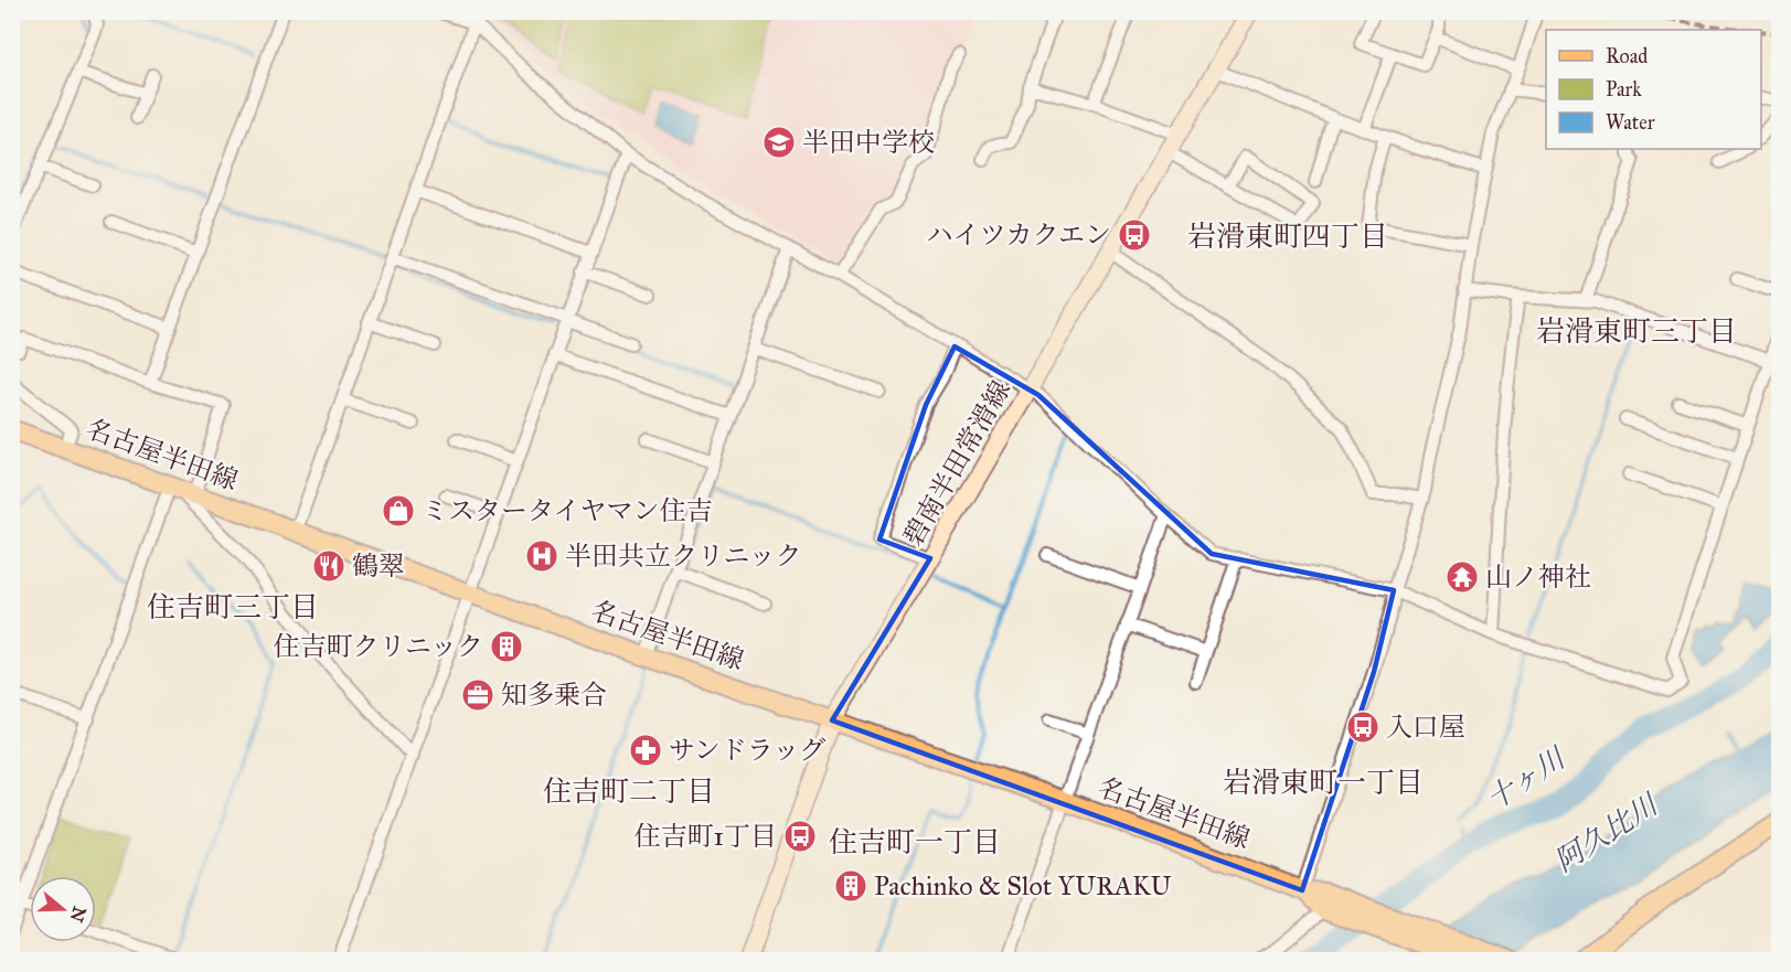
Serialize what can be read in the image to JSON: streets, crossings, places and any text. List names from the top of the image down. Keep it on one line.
{"streets":{"main road":["名古屋半田線","碧南半田常滑線"]},"crossings":[["名古屋半田線","碧南半田常滑線"]],"districts":["岩滑東町四丁目","岩滑東町三丁目","住吉町三丁目","岩滑東町一丁目","住吉町二丁目","住吉町一丁目"],"water":["十ヶ川","阿久比川"],"places":{"school or university":["半田中学校"],"bus stop":["ハイツカクエン","入口屋","住吉町1丁目"],"shop":["ミスタータイヤマン住吉"],"hospital":["半田共立クリニック"],"restaurant":["鶴翠"],"temple":["山ノ神社"],"building":["住吉町クリニック","Pachinko & Slot YURAKU"],"office":["知多乗合"],"pharmacy":["サンドラッグ"]},"legend":["Road","Park","Water"],"north":"right"}
